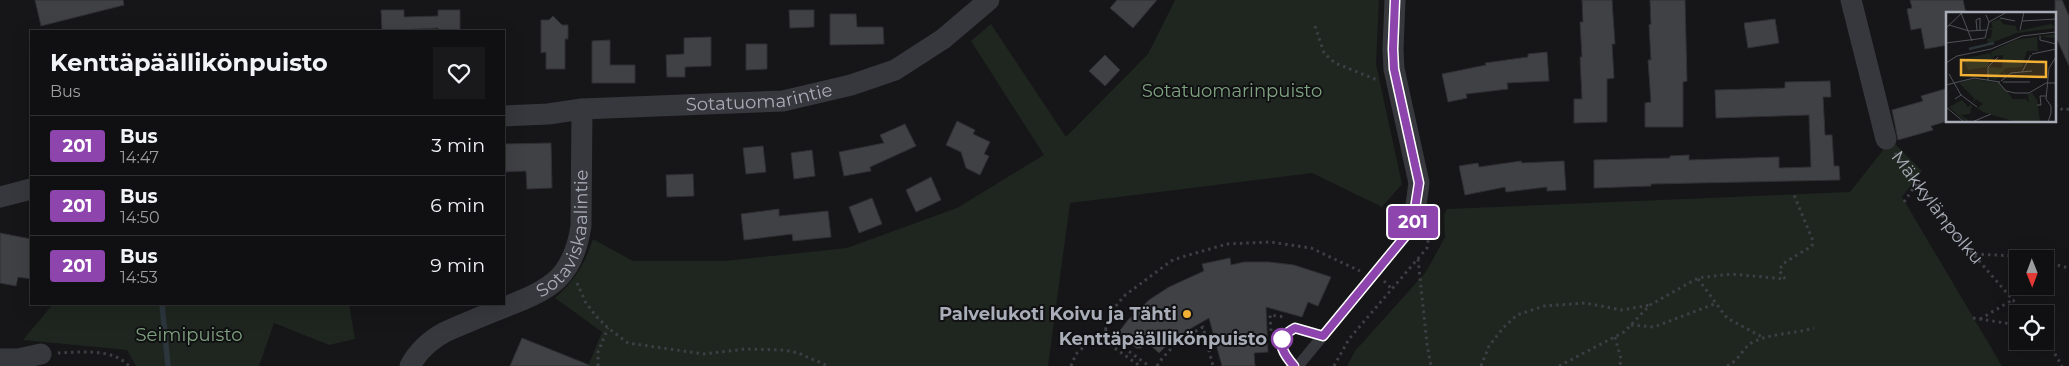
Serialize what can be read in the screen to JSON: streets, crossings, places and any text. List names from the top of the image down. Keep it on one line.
{"streets":{"street":["Sotatuomarintie","Mäkkylänpolku","Sotaviskaalintie"]},"crossings":[["Sotatuomarintie","Sotaviskaalintie"]],"parks":["Sotatuomarinpuisto","Seimipuisto"],"places":["Palvelukoti Koivu ja Tähti","Kenttäpäällikönpuisto"],"lines":["bus line 201"],"north":"bottom","page":{"on_map":"201","heading":["Kenttäpäällikönpuisto","Bus"],"list":[{"mark":"201","name":"Bus","note":"14:47","value":"3 min"},{"mark":"201","name":"Bus","note":"14:50","value":"6 min"},{"mark":"201","name":"Bus","note":"14:53","value":"9 min"}]}}
